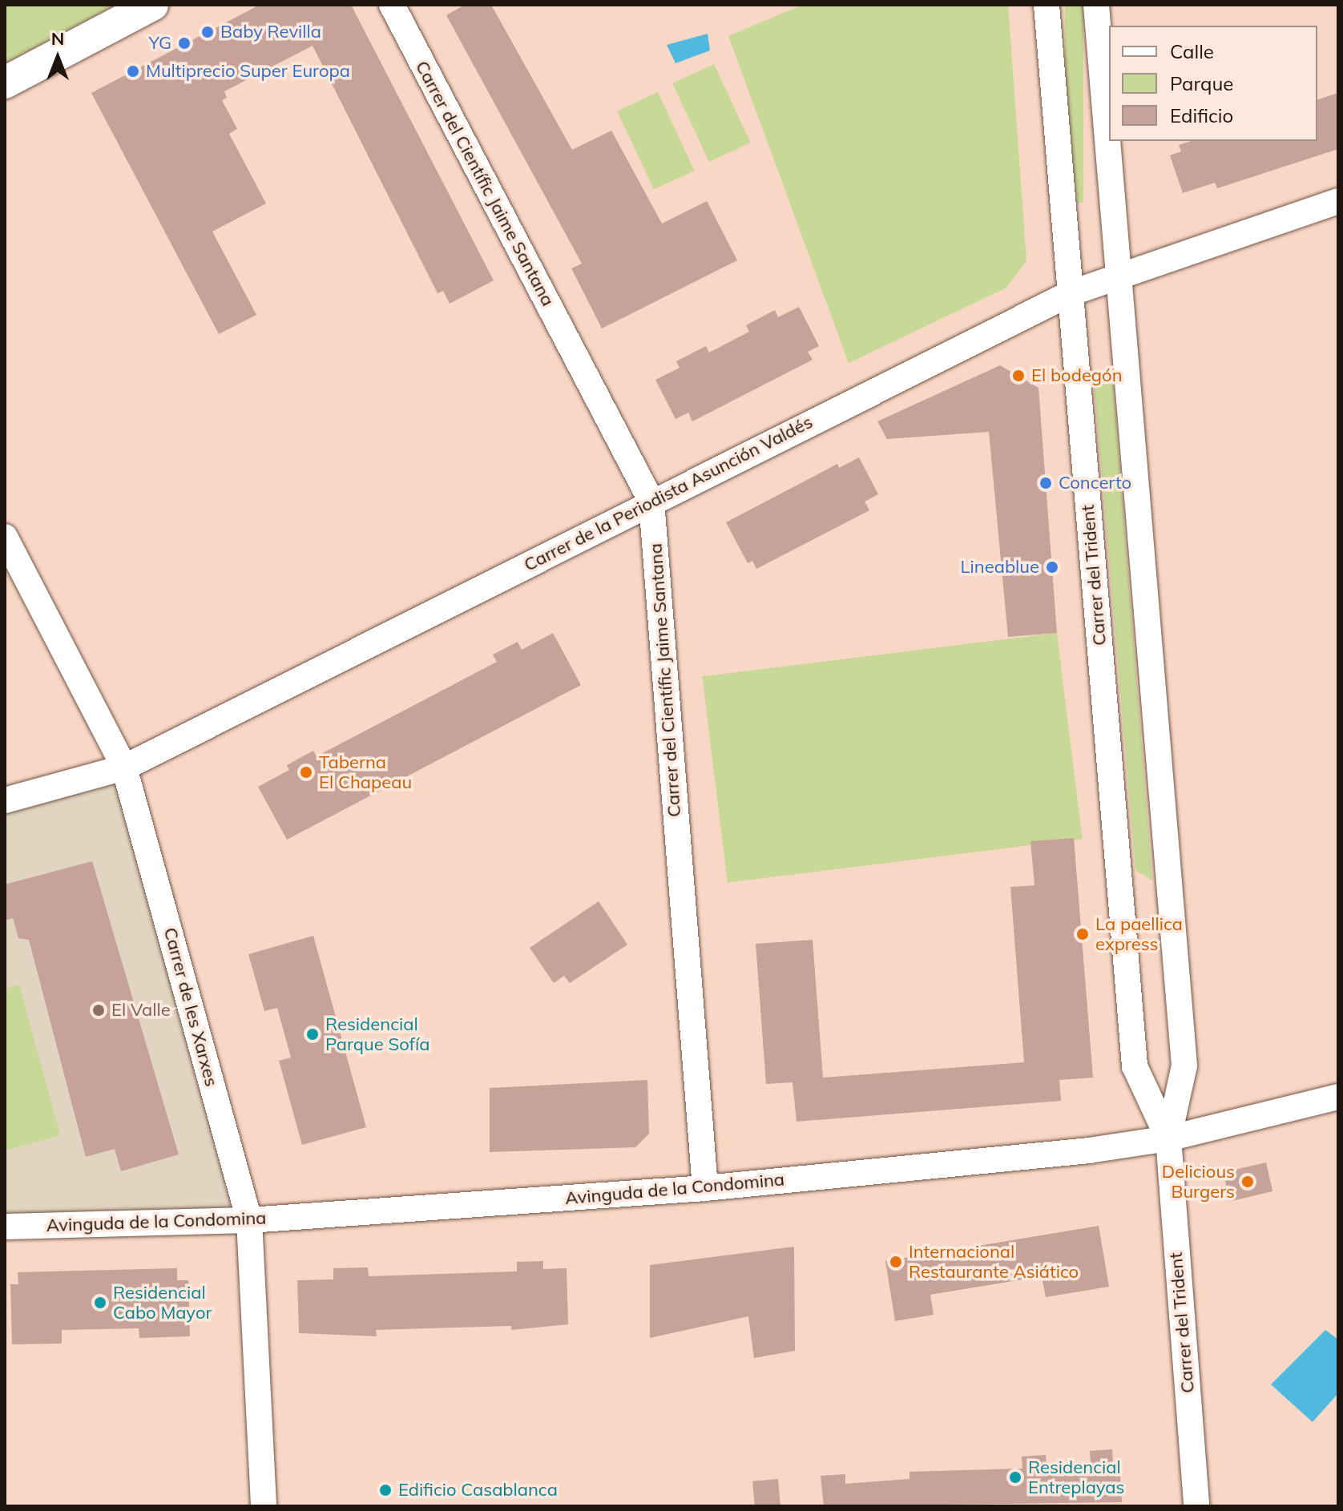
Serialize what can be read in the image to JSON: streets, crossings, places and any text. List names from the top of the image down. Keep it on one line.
{"streets":{"street":["Carrer del Científic Jaime Santana","Carrer de la Periodista Asunción Valdés","Carrer del Trident","Carrer de les Xarxes","Avinguda de la Condomina"]},"crossings":[["Carrer del Científic Jaime Santana","Carrer de la Periodista Asunción Valdés"],["Carrer del Científic Jaime Santana","Avinguda de la Condomina"],["Carrer de la Periodista Asunción Valdés","Carrer del Trident"],["Carrer de la Periodista Asunción Valdés","Carrer de les Xarxes"],["Carrer del Trident","Avinguda de la Condomina"],["Carrer de les Xarxes","Avinguda de la Condomina"]],"places":["Baby Revilla","YG","Multiprecio Super Europa","El bodegón","Concerto","Lineablue","Taberna El Chapeau","La paellica express","El Valle","Residencial Parque Sofía","Delicious Burgers","Internacional Restaurante Asiático","Residencial Cabo Mayor","Residencial Entreplayas","Edificio Casablanca"],"legend":["Calle","Parque","Edificio"],"north":"top"}
